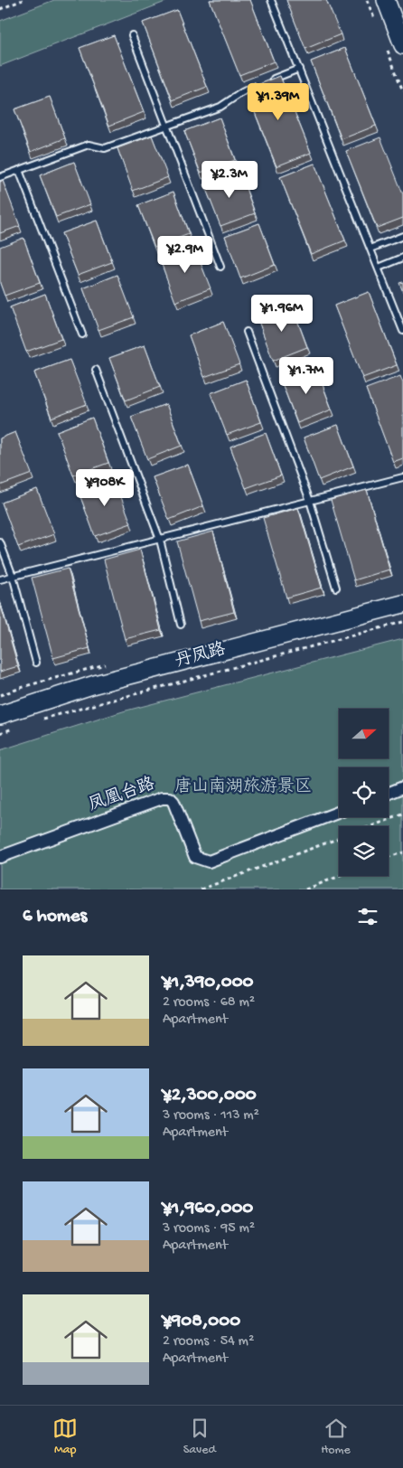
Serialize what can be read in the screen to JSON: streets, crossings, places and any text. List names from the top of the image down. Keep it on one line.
{"streets":{"main road":["丹凤路"],"street":["凤凰台路"]},"parks":["唐山南湖旅游景区"],"north":"right","page":{"price":["¥1.39M","¥2.3M","¥2.9M","¥1.96M","¥1.7M","¥908K"],"heading":"6 homes","list":[{"name":"¥1,390,000","note":"2 rooms · 68 m² · Apartment"},{"name":"¥2,300,000","note":"3 rooms · 113 m² · Apartment"},{"name":"¥1,960,000","note":"3 rooms · 95 m² · Apartment"},{"name":"¥908,000","note":"2 rooms · 54 m² · Apartment"}],"tabs":["Map","Saved","Home"]}}
